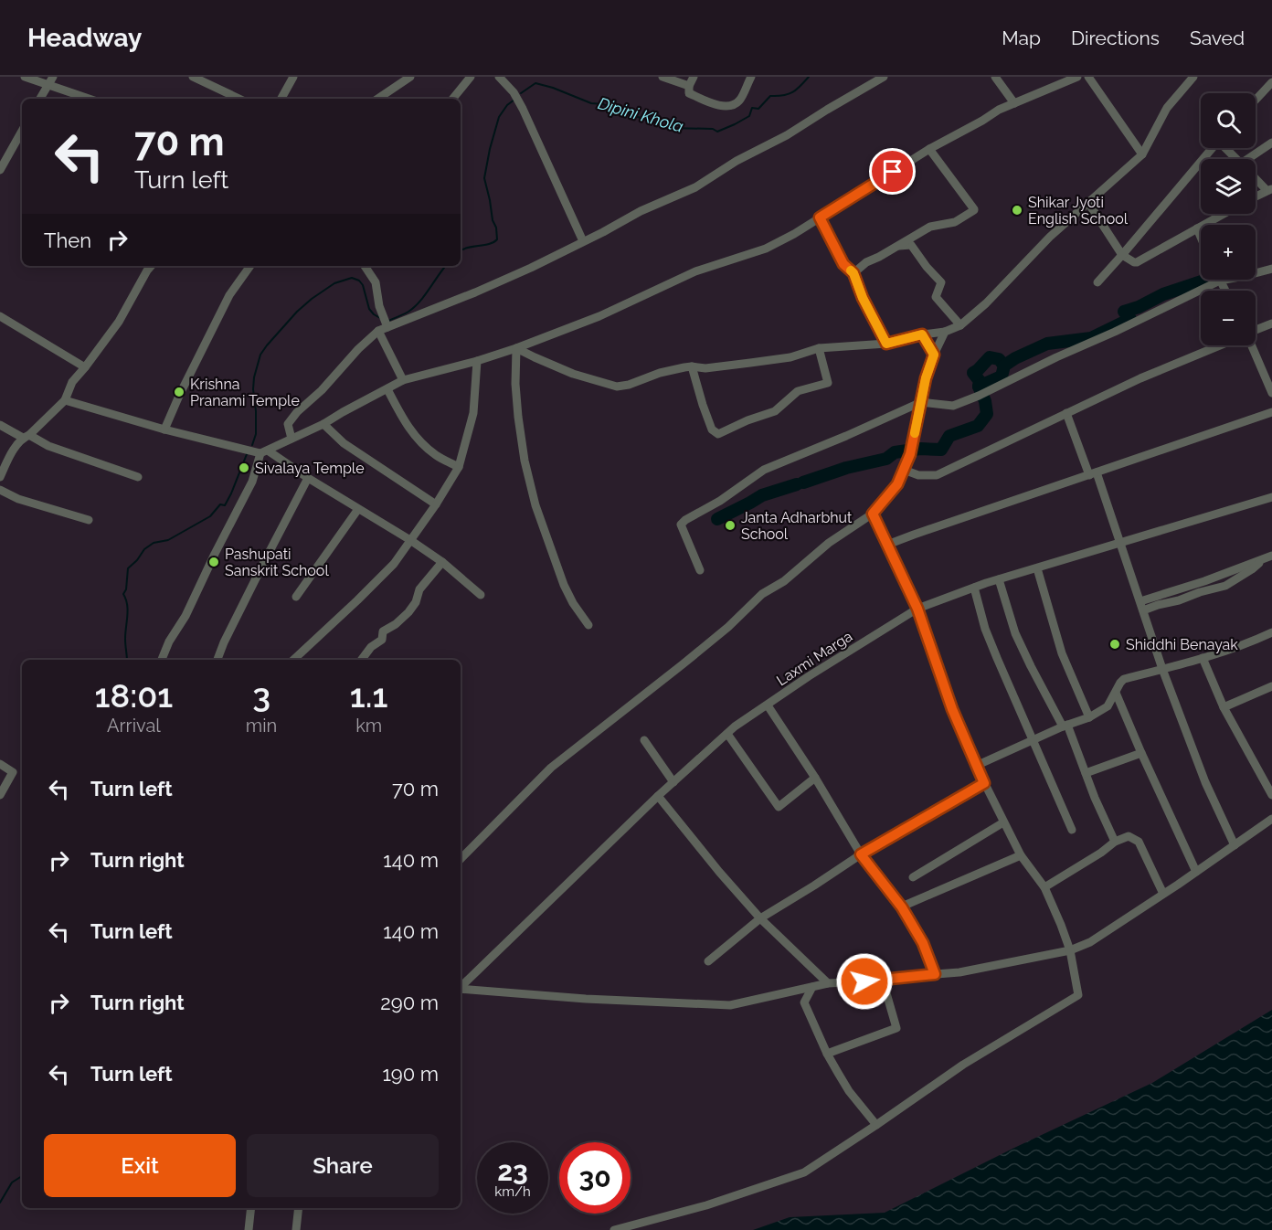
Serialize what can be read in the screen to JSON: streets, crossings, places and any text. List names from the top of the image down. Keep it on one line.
{"streets":{"street":["Laxmi Marga"]},"water":["Dipini Khola"],"places":["Shikar Jyoti English School","Krishna Pranami Temple","Sivalaya Temple","Janta Adharbhut School","Pashupati Sanskrit School","Shiddhi Benayak"],"page":{"header":"Headway","nav":["Map","Directions","Saved"],"map_buttons":["+","−"],"turn":["70 m","Turn left"],"then":"Then","eta":["18:01","Arrival","3","min","1.1","km"],"list":[{"name":"Turn left","value":"70 m"},{"name":"Turn right","value":"140 m"},{"name":"Turn left","value":"140 m"},{"name":"Turn right","value":"290 m"},{"name":"Turn left","value":"190 m"}],"buttons":["Exit","Share"],"speed":"23 km/h","limit":"30"}}
